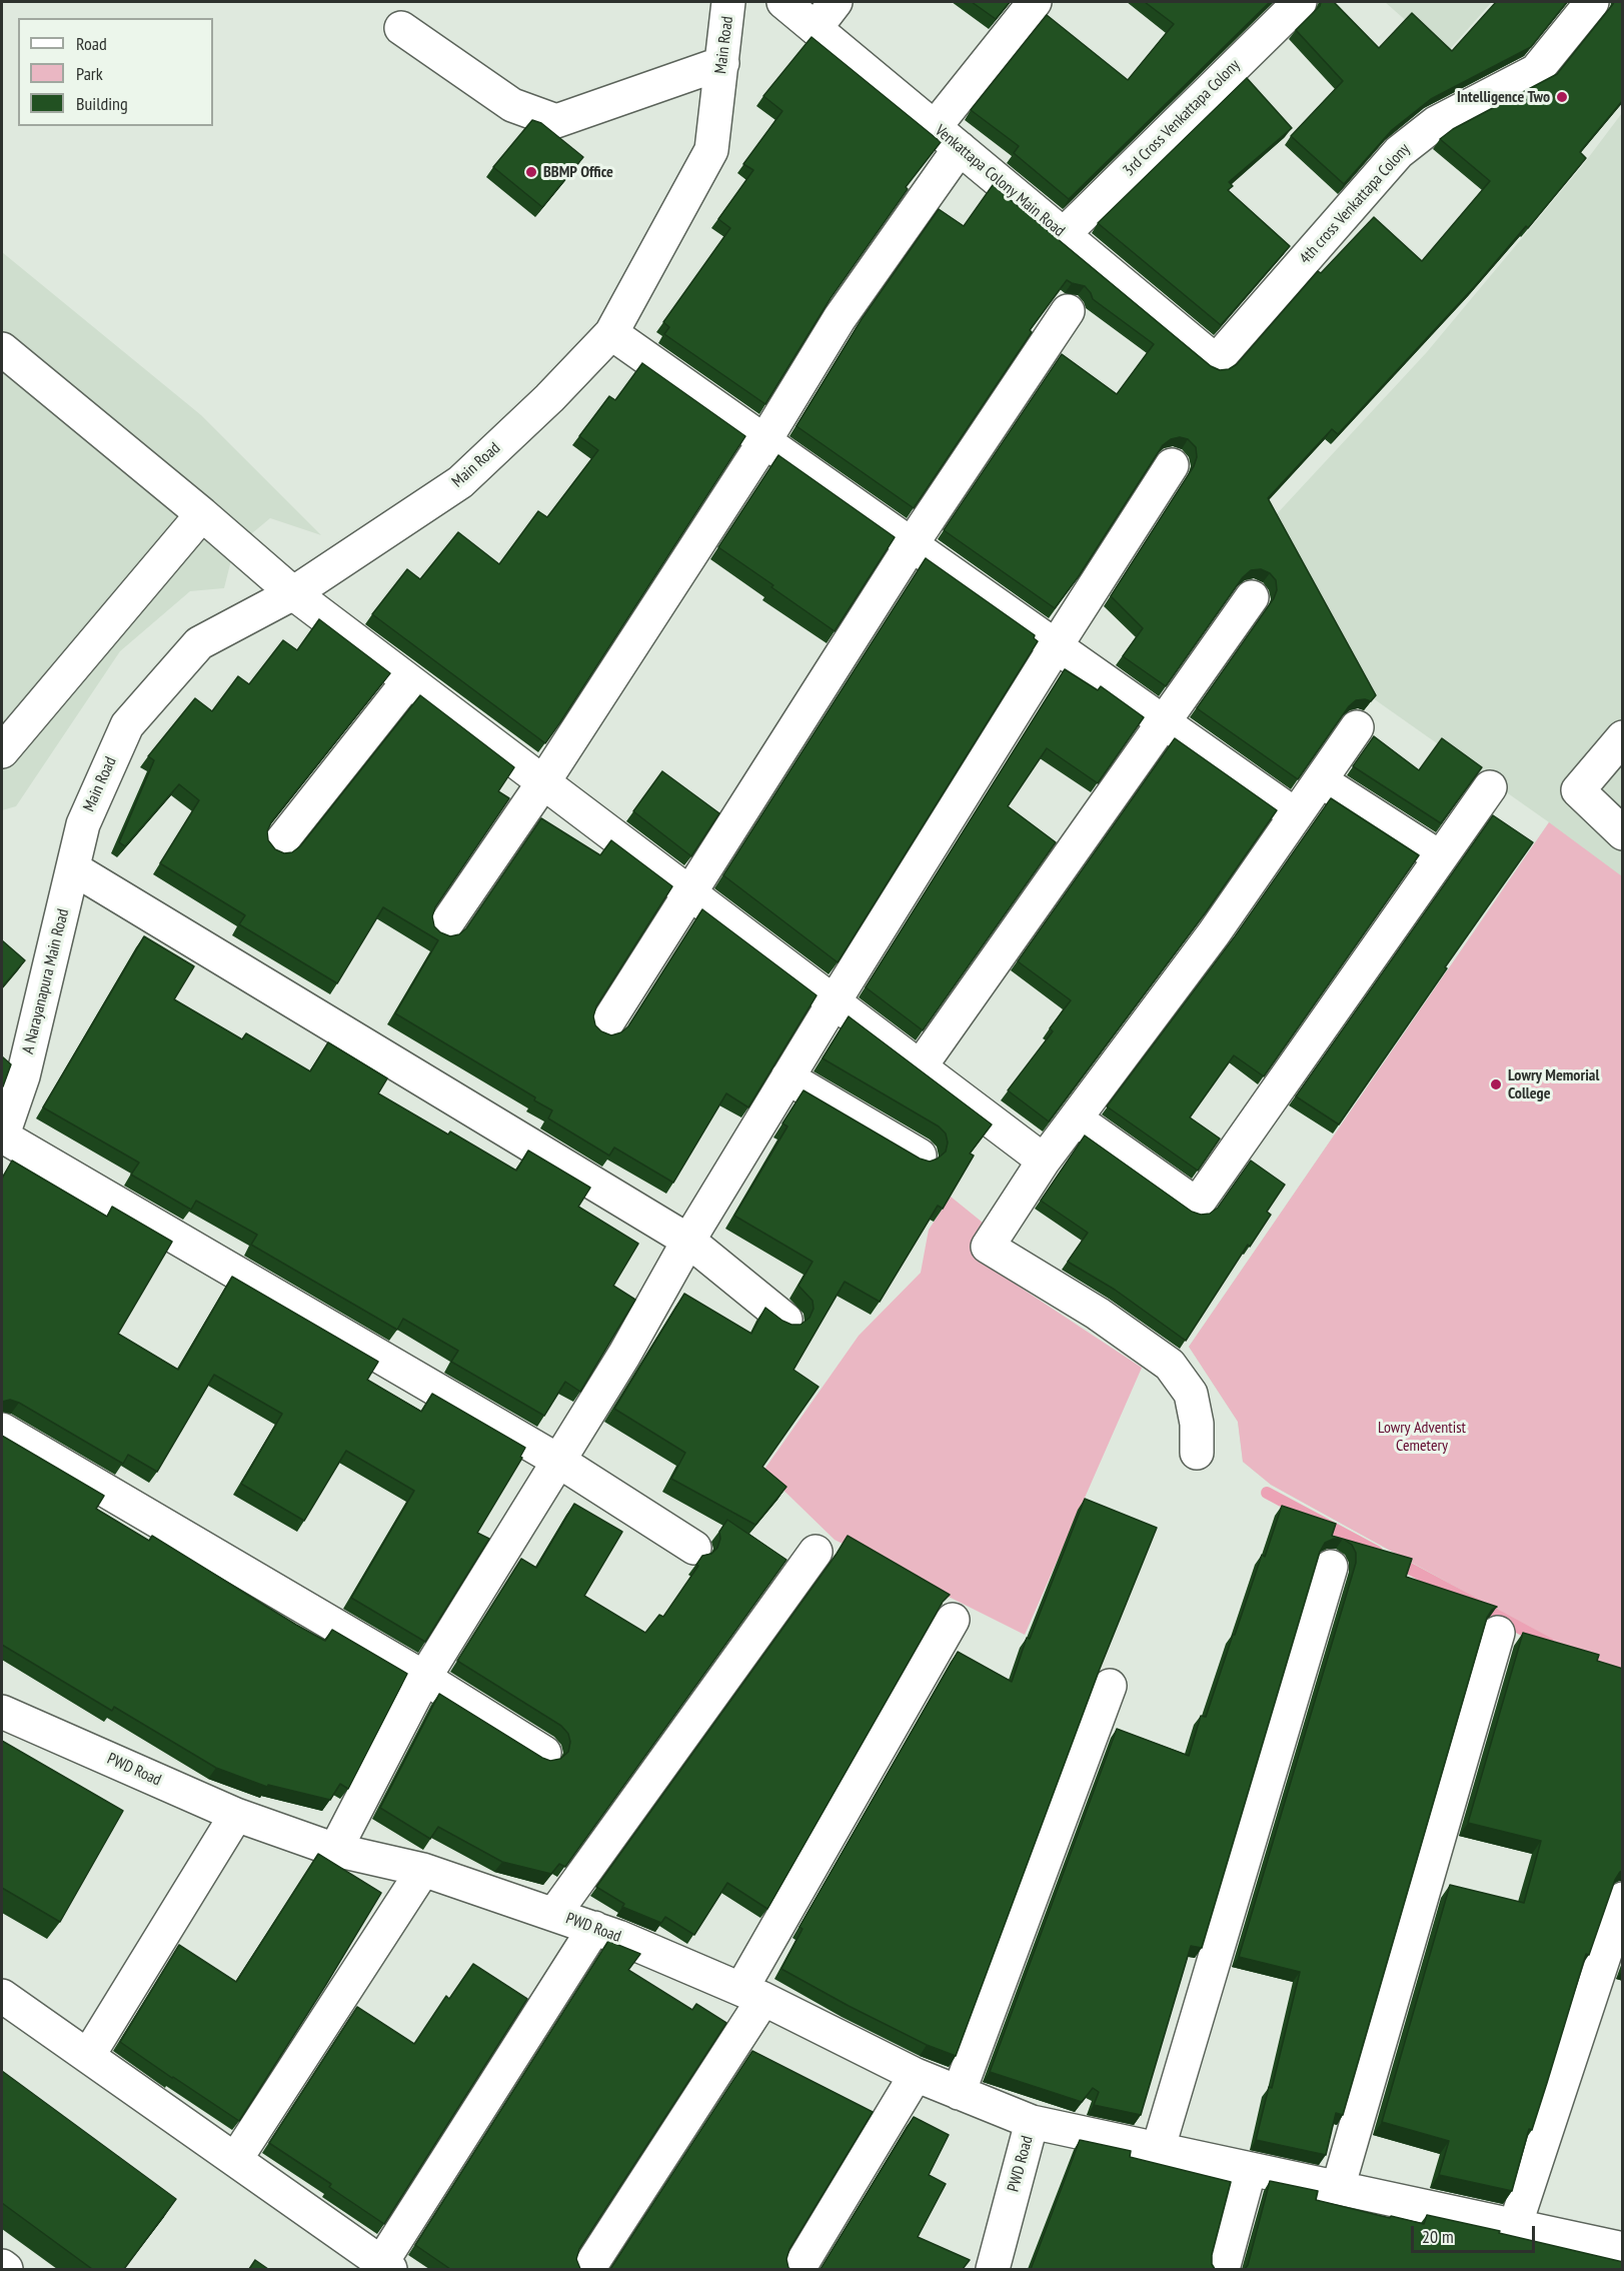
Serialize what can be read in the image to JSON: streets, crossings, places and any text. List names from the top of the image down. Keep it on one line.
{"streets":{"street":["Main Road","3rd Cross Venkattapa Colony","Venkattapa Colony Main Road","4th cross Venkattapa Colony","A Narayanapura Main Road","PWD Road"]},"crossings":[["Main Road","A Narayanapura Main Road"],["3rd Cross Venkattapa Colony","Venkattapa Colony Main Road"],["Venkattapa Colony Main Road","4th cross Venkattapa Colony"]],"parks":["Lowry Adventist Cemetery"],"places":["Intelligence Two","BBMP Office","Lowry Memorial College"],"legend":["Road","Park","Building"],"scale_bar":"20 m"}
